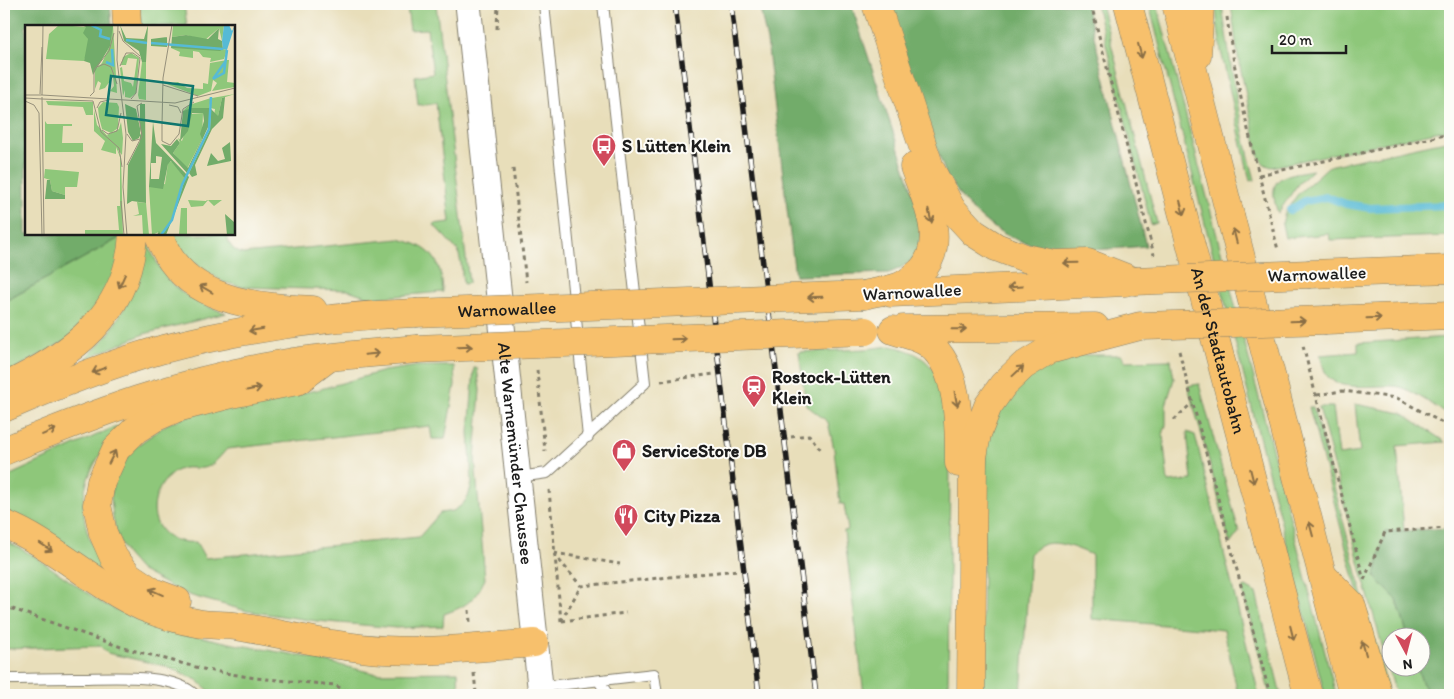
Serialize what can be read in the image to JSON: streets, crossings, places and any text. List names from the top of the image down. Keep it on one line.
{"streets":{"highway":["Warnowallee","An der Stadtautobahn"],"street":["Alte Warnemünder Chaussee"]},"places":{"bus stop":["S Lütten Klein"],"station":["Rostock-Lütten Klein"],"shop":["ServiceStore DB"],"restaurant":["City Pizza"]},"scale_bar":"20 m","north":"bottom"}
